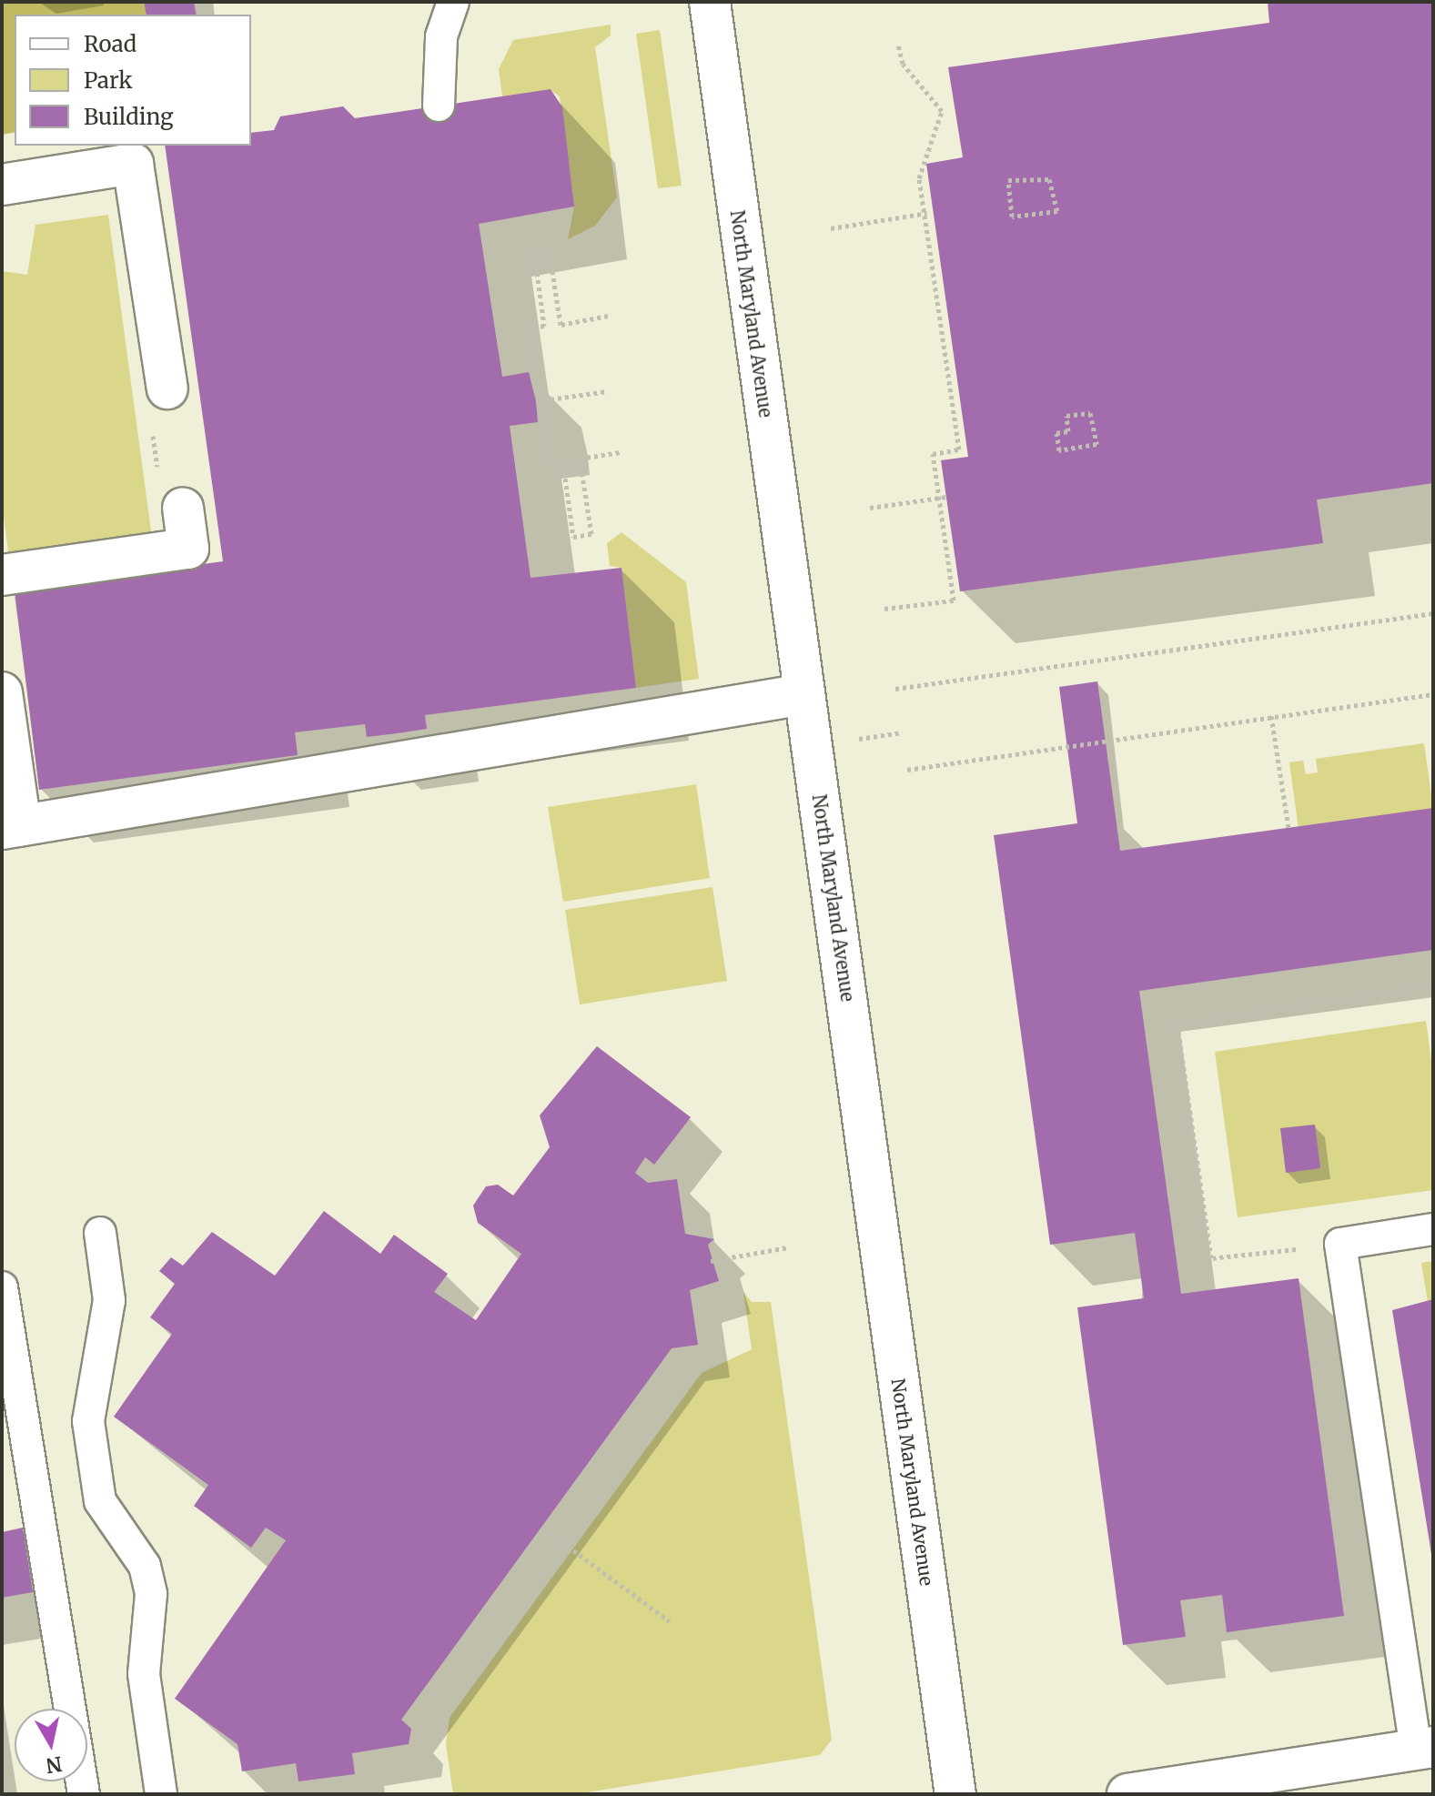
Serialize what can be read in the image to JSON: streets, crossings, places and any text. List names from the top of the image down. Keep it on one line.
{"streets":{"street":["North Maryland Avenue"]},"legend":["Road","Park","Building"],"north":"bottom"}
